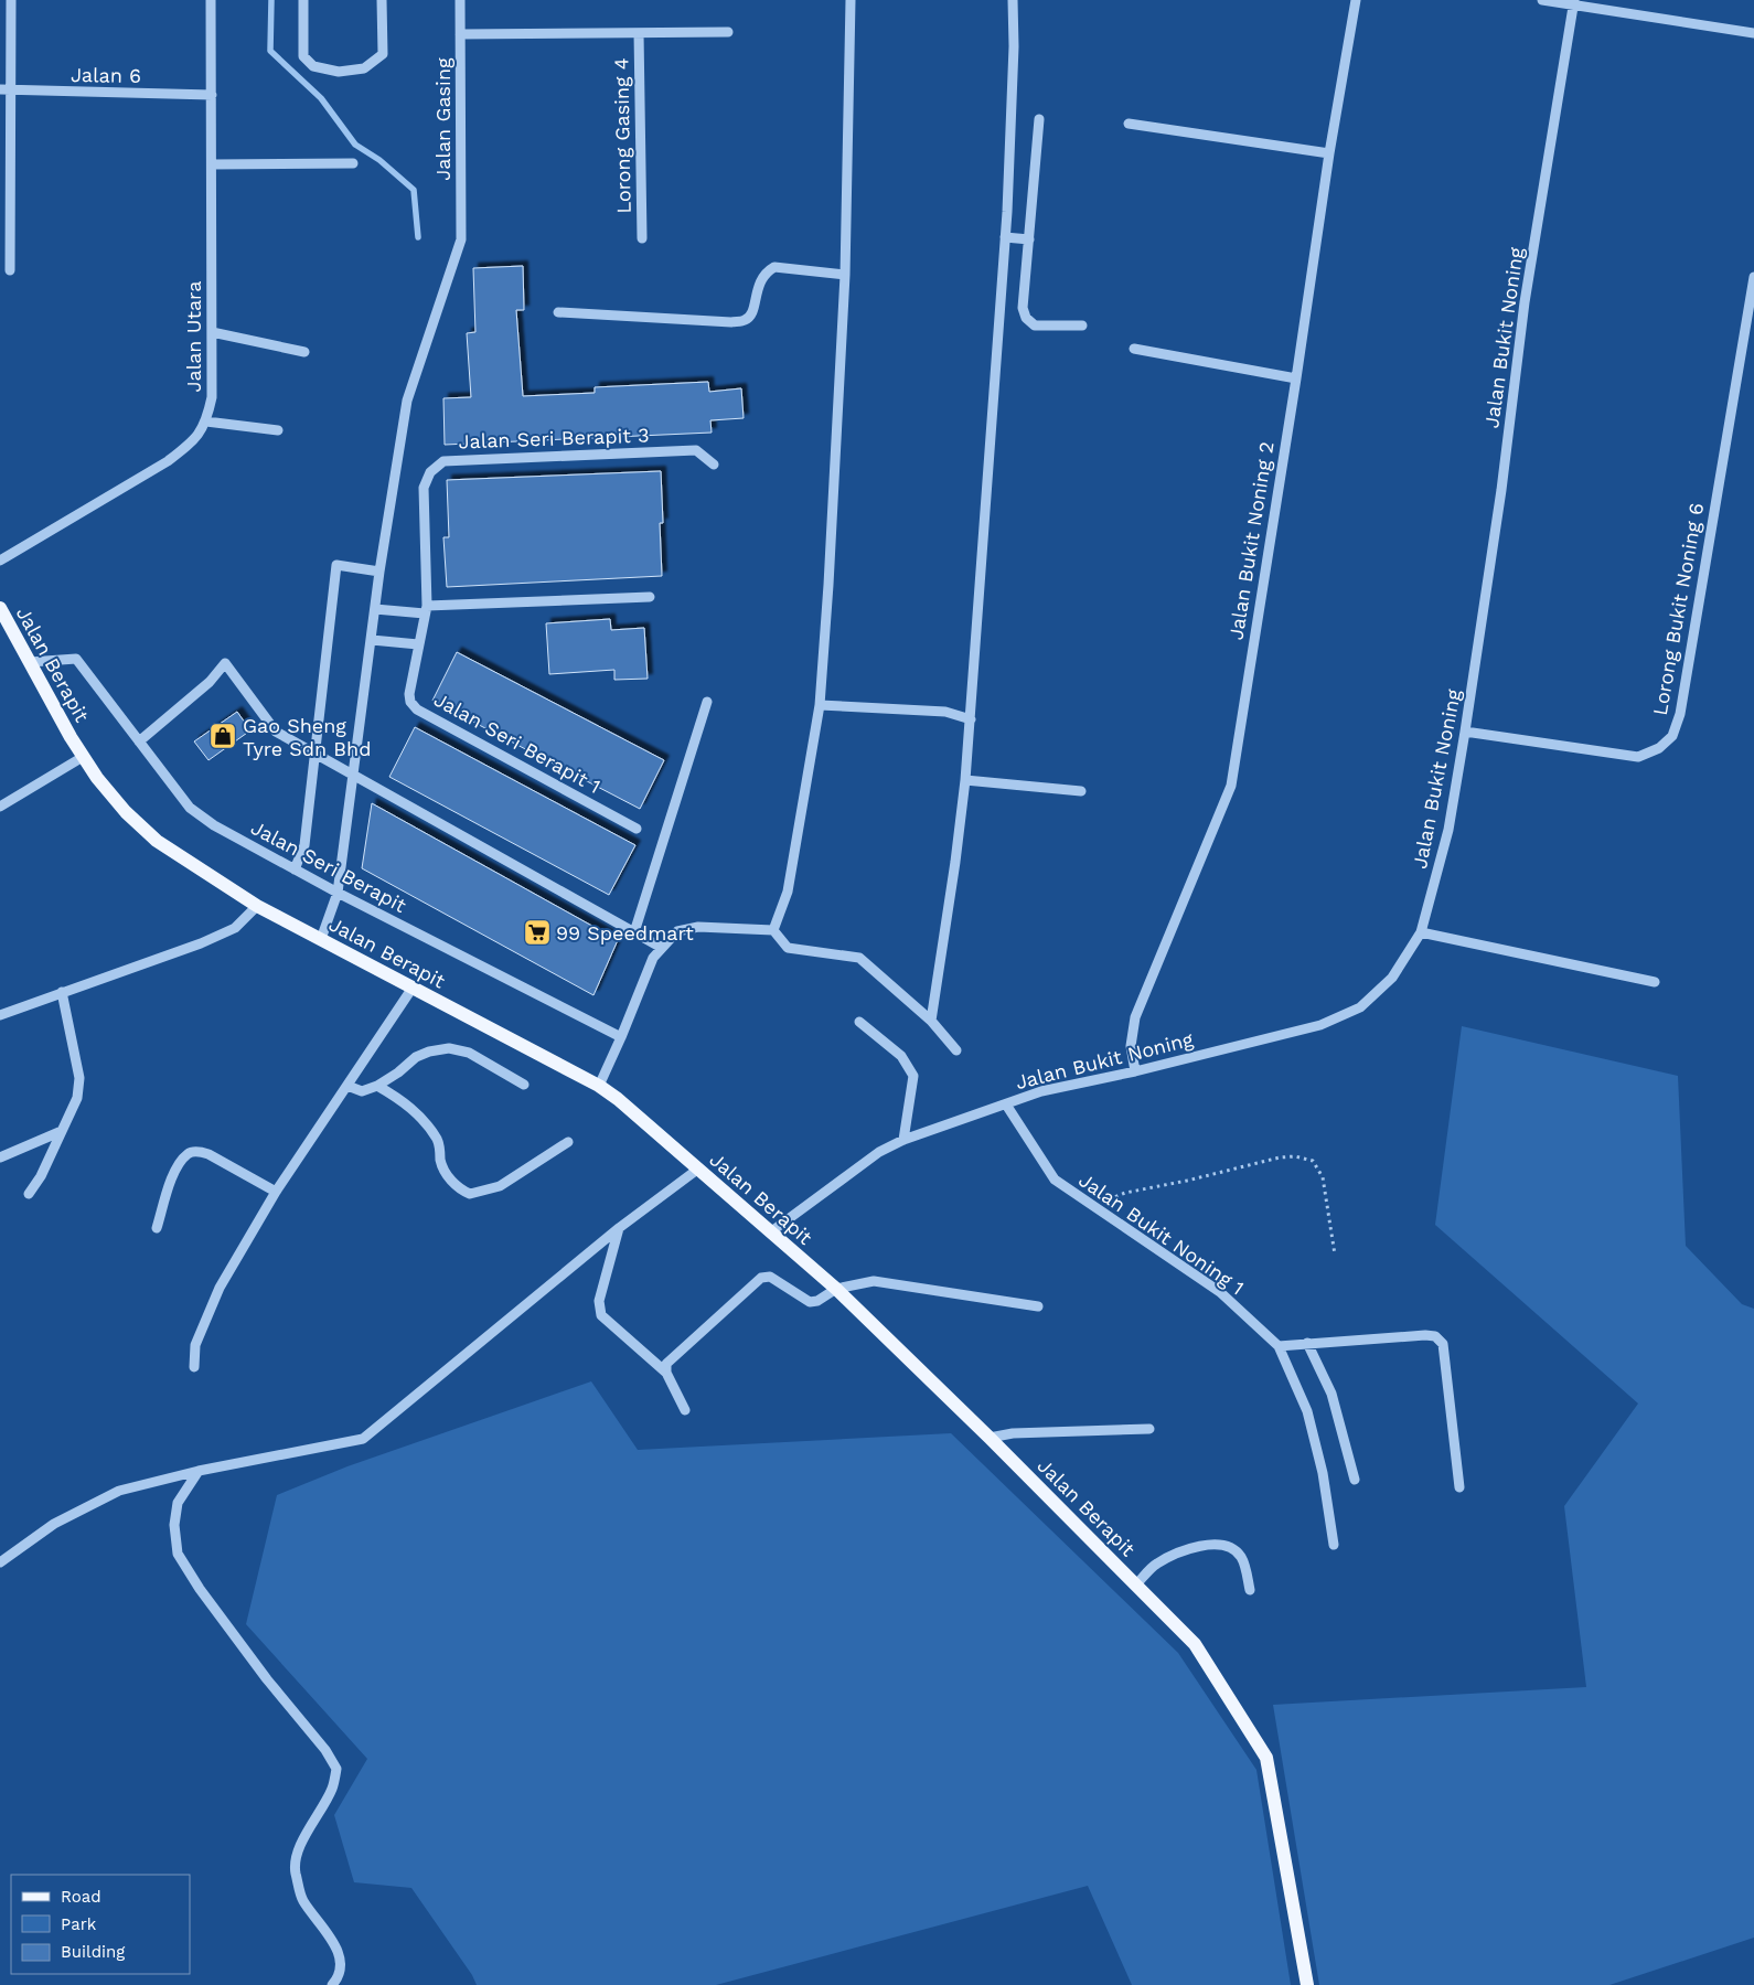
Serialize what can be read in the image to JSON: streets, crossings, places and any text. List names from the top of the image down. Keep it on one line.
{"streets":{"main road":["Jalan Berapit"],"street":["Jalan 6","Jalan Gasing","Lorong Gasing 4","Jalan Utara","Jalan Bukit Noning","Jalan Seri Berapit 3","Jalan Bukit Noning 2","Lorong Bukit Noning 6","Jalan Seri Berapit 1","Jalan Seri Berapit","Jalan Bukit Noning 1"]},"crossings":[["Jalan 6","Jalan Utara"],["Jalan Gasing","Jalan Berapit"],["Jalan Gasing","Jalan Seri Berapit"],["Jalan Bukit Noning","Jalan Bukit Noning 2"],["Jalan Bukit Noning","Lorong Bukit Noning 6"],["Jalan Bukit Noning","Jalan Berapit"],["Jalan Bukit Noning","Jalan Bukit Noning 1"],["Jalan Seri Berapit 3","Jalan Seri Berapit 1"],["Jalan Berapit","Jalan Seri Berapit"]],"places":{"shop":["Gao Sheng Tyre Sdn Bhd"],"supermarket":["99 Speedmart"]},"legend":["Road","Park","Building"]}
